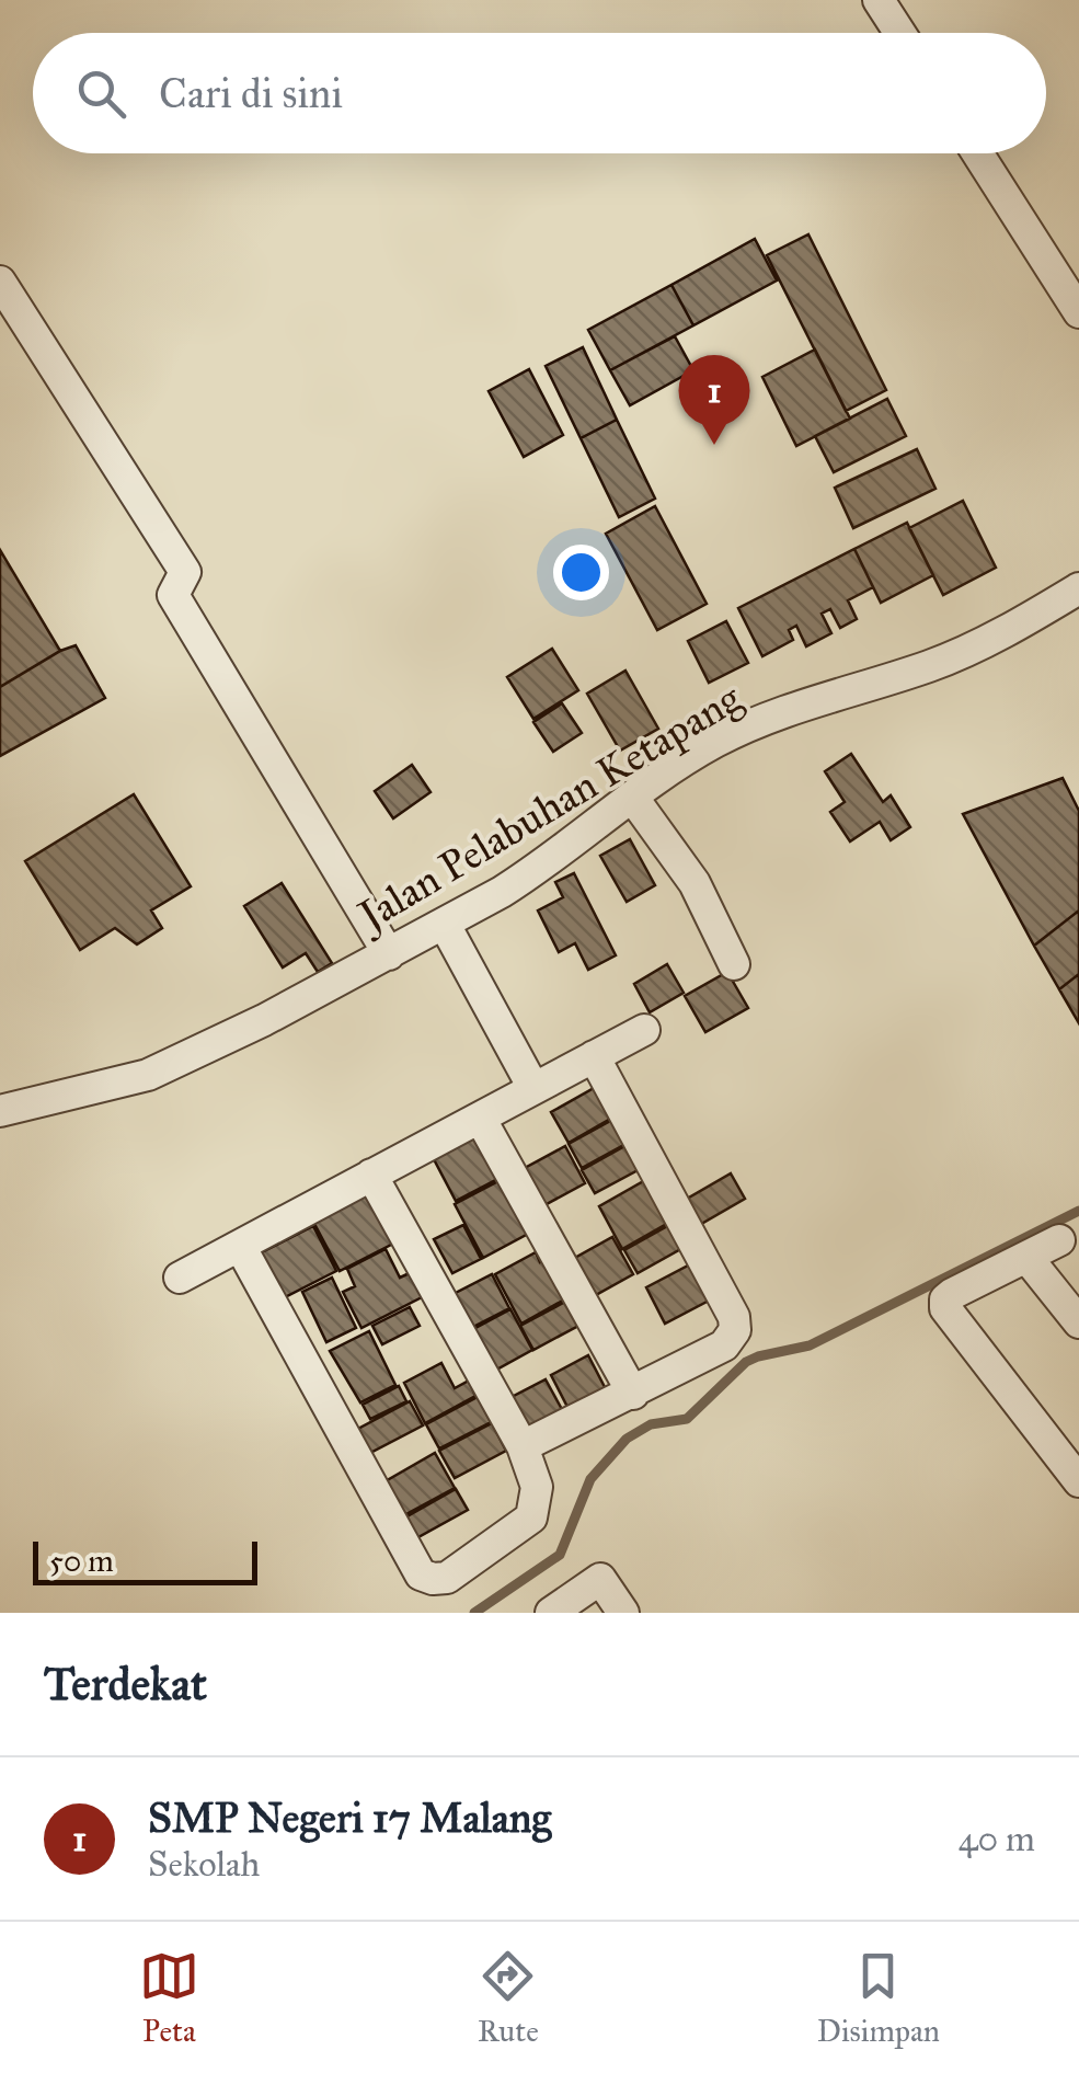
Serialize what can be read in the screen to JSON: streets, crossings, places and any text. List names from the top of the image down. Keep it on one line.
{"streets":{"street":["Jalan Pelabuhan Ketapang"]},"scale_bar":"50 m","page":{"search":"Cari di sini","pins":"1","scale":"50 m","heading":"Terdekat","list":[{"mark":"1","name":"SMP Negeri 17 Malang","note":"Sekolah","value":"40 m"}],"nav":["Peta","Rute","Disimpan"]}}
